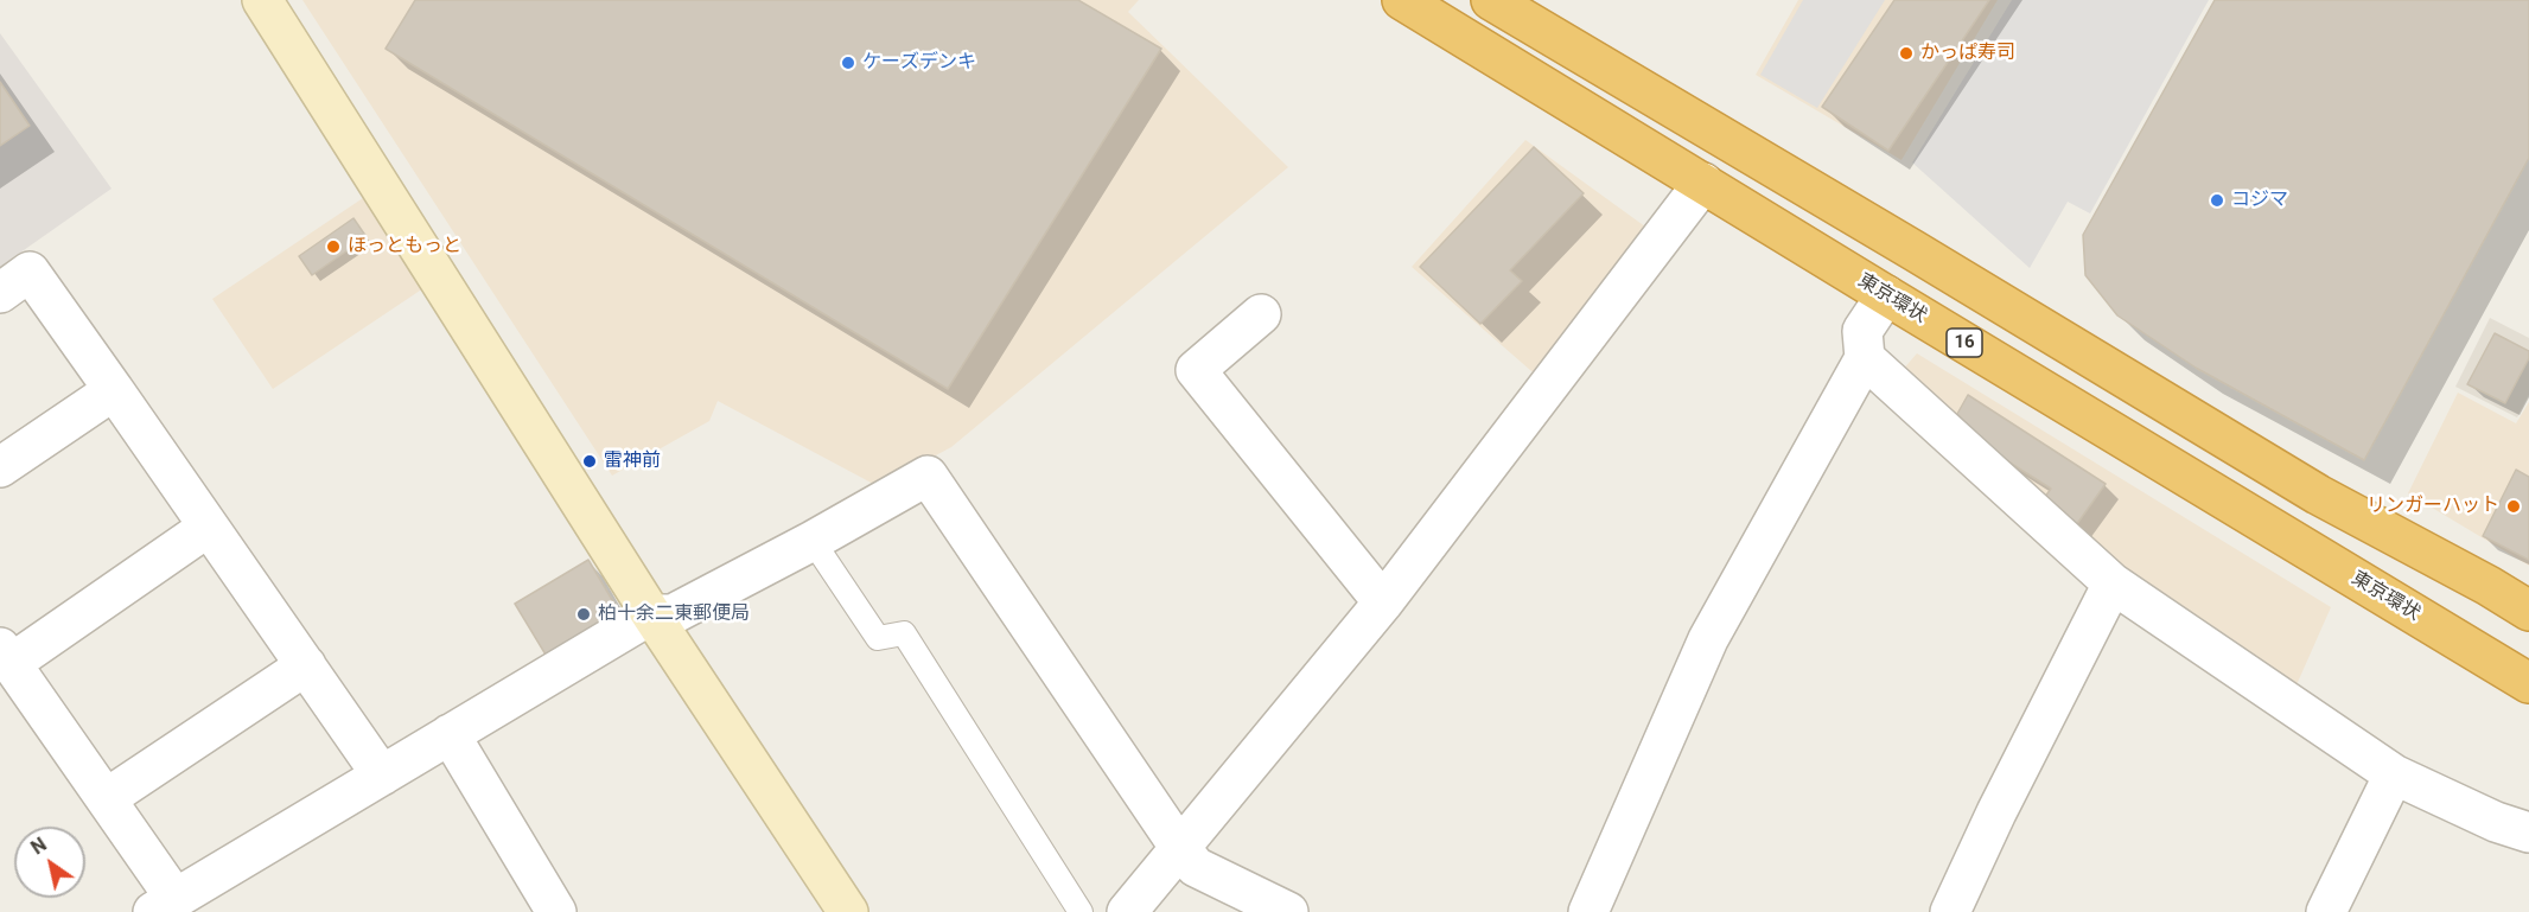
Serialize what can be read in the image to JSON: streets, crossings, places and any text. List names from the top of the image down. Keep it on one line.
{"streets":{"highway":["東京環状","16"]},"places":["かっぱ寿司","ケーズデンキ","コジマ","ほっともっと","雷神前","リンガーハット","柏十余二東郵便局"],"north":"top left"}
